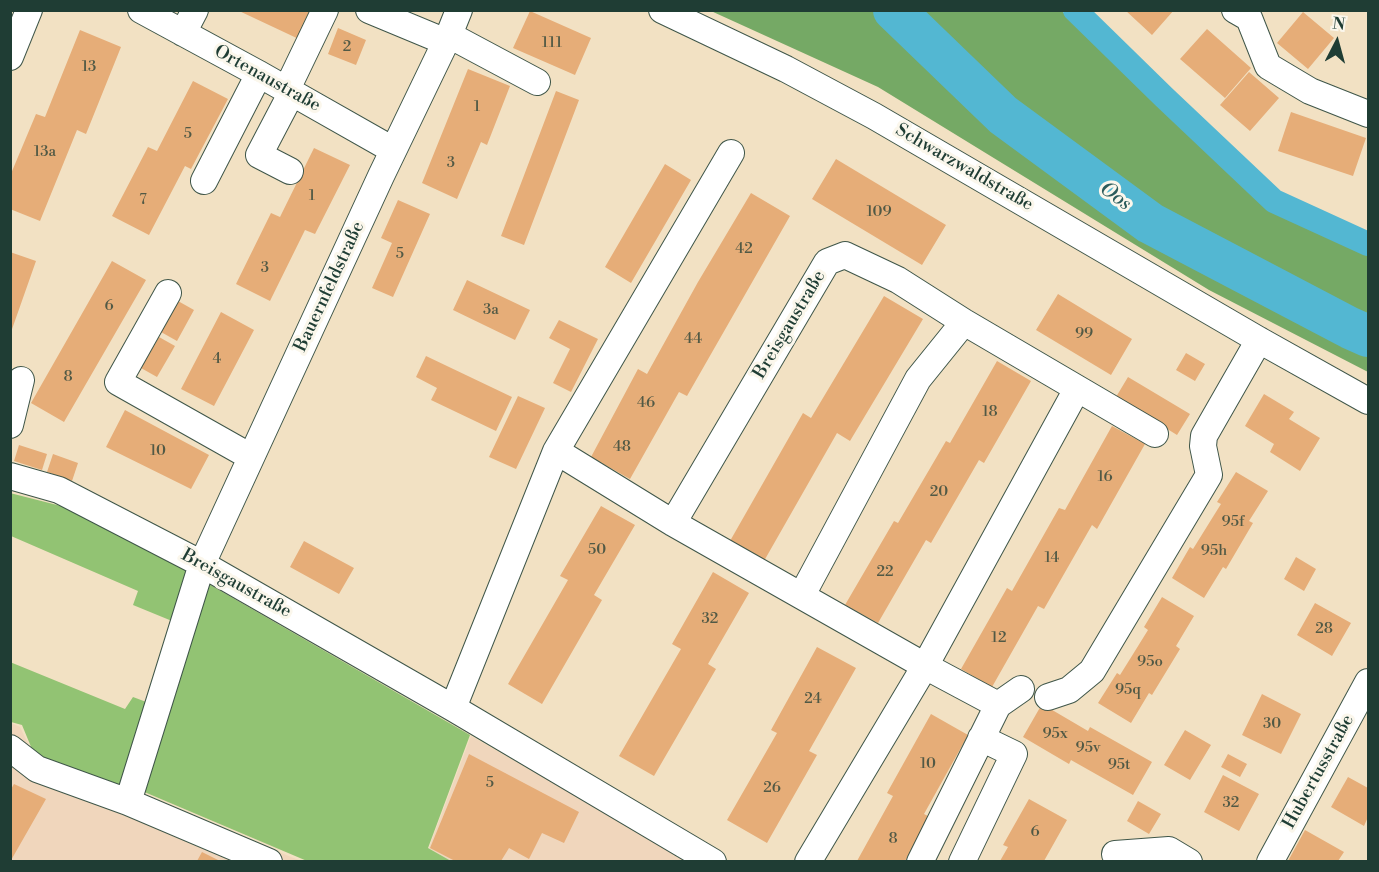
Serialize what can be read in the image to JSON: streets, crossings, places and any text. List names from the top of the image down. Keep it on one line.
{"streets":{"street":["Ortenaustraße","Schwarzwaldstraße","Bauernfeldstraße","Breisgaustraße","Hubertusstraße"]},"crossings":[["Ortenaustraße","Bauernfeldstraße"],["Bauernfeldstraße","Breisgaustraße"]],"water":["Oos"],"house_numbers":["111","2","13","1","5","13a","3","1","7","109","42","5","3","6","3a","99","44","4","8","46","18","48","10","16","20","95f","50","95h","14","22","32","28","12","95o","95q","24","30","95x","95v","10","95t","5","26","32","6","8"],"north":"top"}
